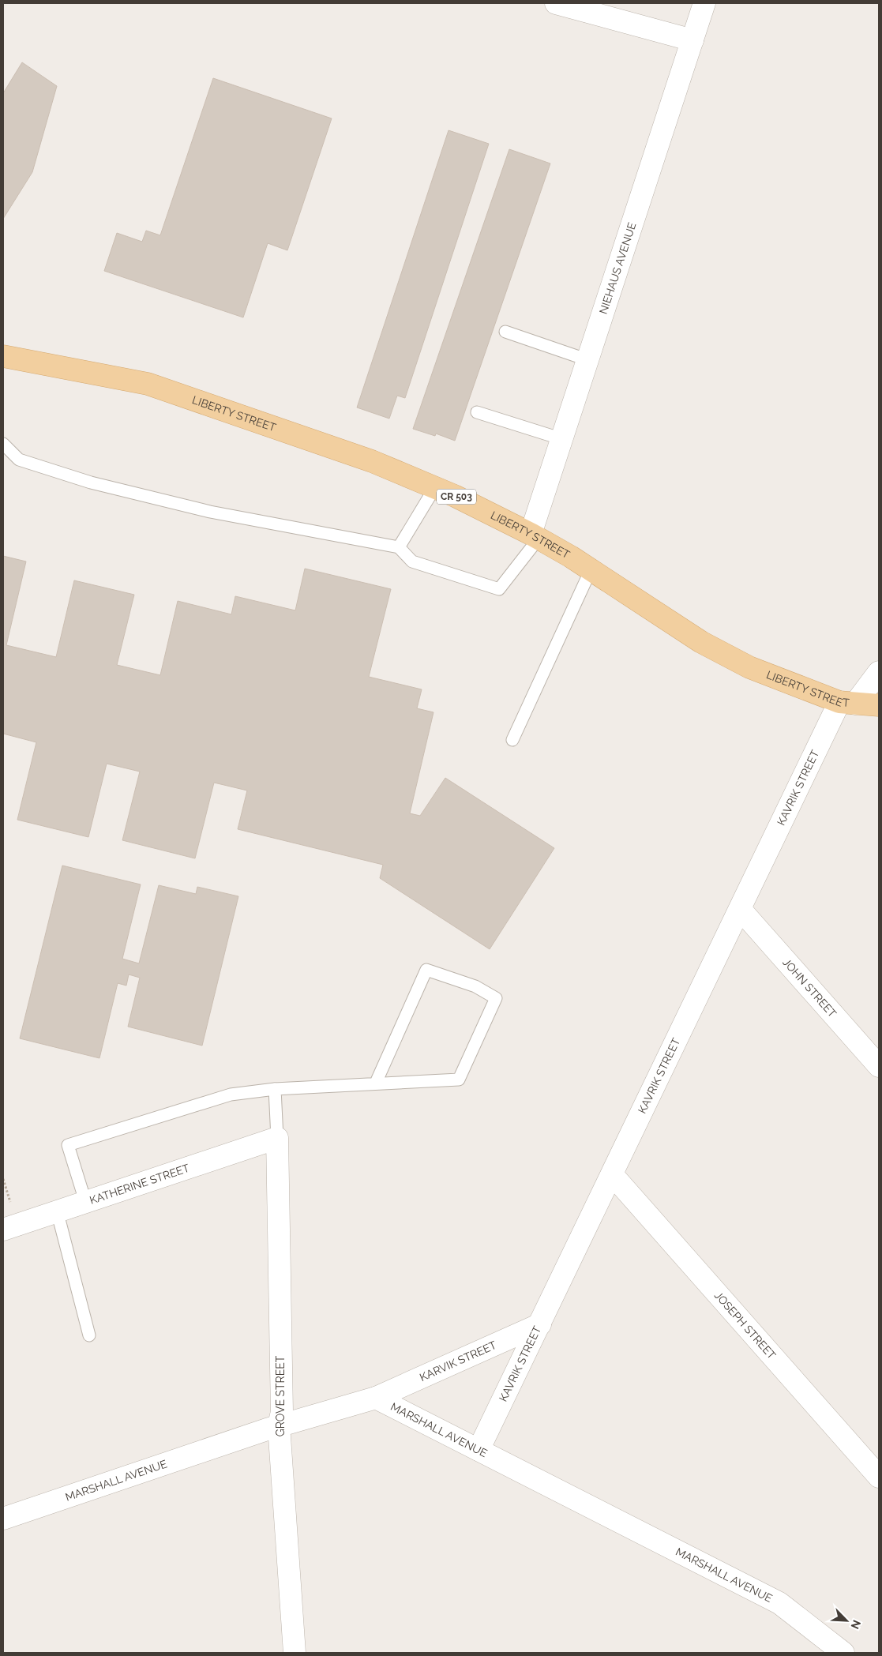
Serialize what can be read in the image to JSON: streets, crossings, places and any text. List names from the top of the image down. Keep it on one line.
{"streets":{"main road":["LIBERTY STREET","CR 503"],"street":["NIEHAUS AVENUE","KAVRIK STREET","JOHN STREET","KATHERINE STREET","JOSEPH STREET","KARVIK STREET","GROVE STREET","MARSHALL AVENUE"]},"crossings":[["NIEHAUS AVENUE","LIBERTY STREET"],["LIBERTY STREET","KAVRIK STREET"],["KAVRIK STREET","JOHN STREET"],["KAVRIK STREET","JOSEPH STREET"],["KAVRIK STREET","KARVIK STREET"],["KAVRIK STREET","MARSHALL AVENUE"],["KATHERINE STREET","GROVE STREET"],["KARVIK STREET","MARSHALL AVENUE"],["GROVE STREET","MARSHALL AVENUE"]],"north":"bottom right"}
